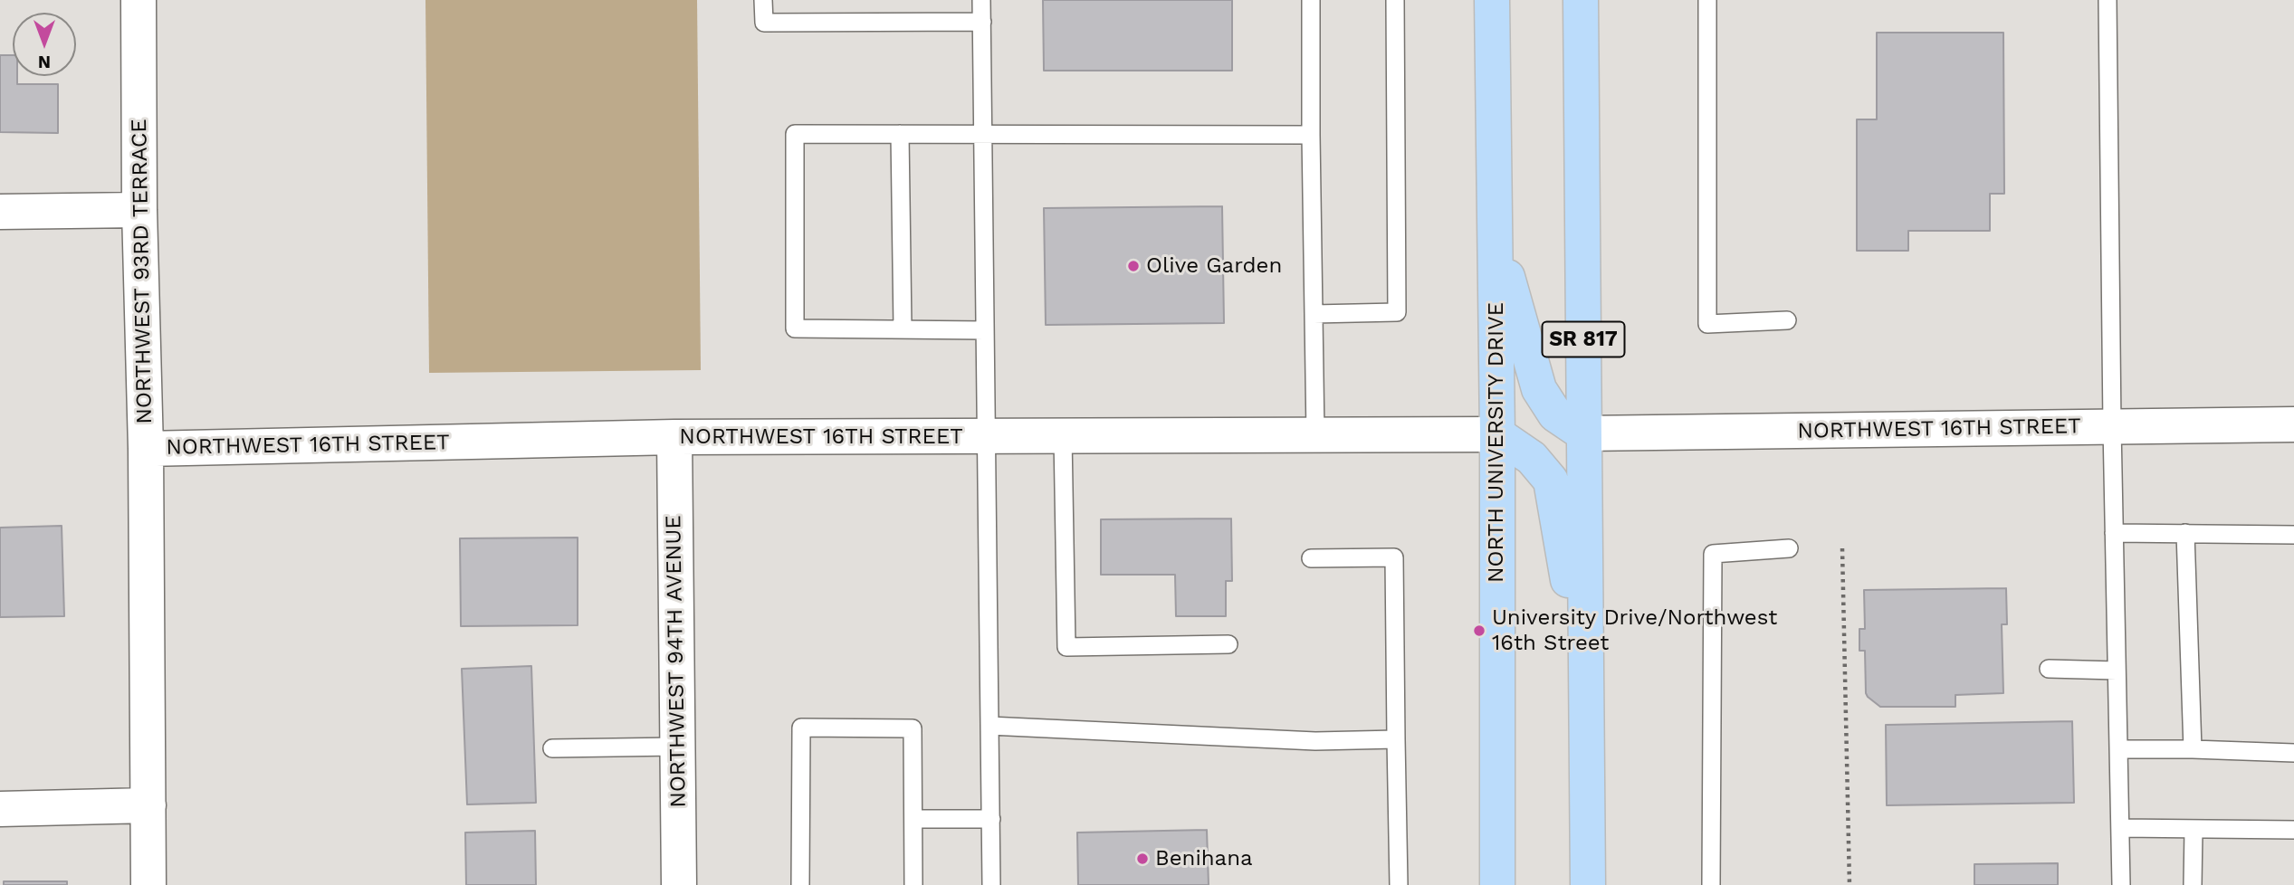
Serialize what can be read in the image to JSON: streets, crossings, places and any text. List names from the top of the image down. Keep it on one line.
{"streets":{"main road":["SR 817","NORTH UNIVERSITY DRIVE"],"street":["NORTHWEST 93RD TERRACE","NORTHWEST 16TH STREET","NORTHWEST 94TH AVENUE"]},"crossings":[["NORTHWEST 93RD TERRACE","NORTHWEST 16TH STREET"],["SR 817","NORTHWEST 16TH STREET"],["NORTHWEST 16TH STREET","NORTH UNIVERSITY DRIVE"],["NORTHWEST 16TH STREET","NORTHWEST 94TH AVENUE"]],"places":["Olive Garden","University Drive/Northwest 16th Street","Benihana"],"north":"bottom"}
